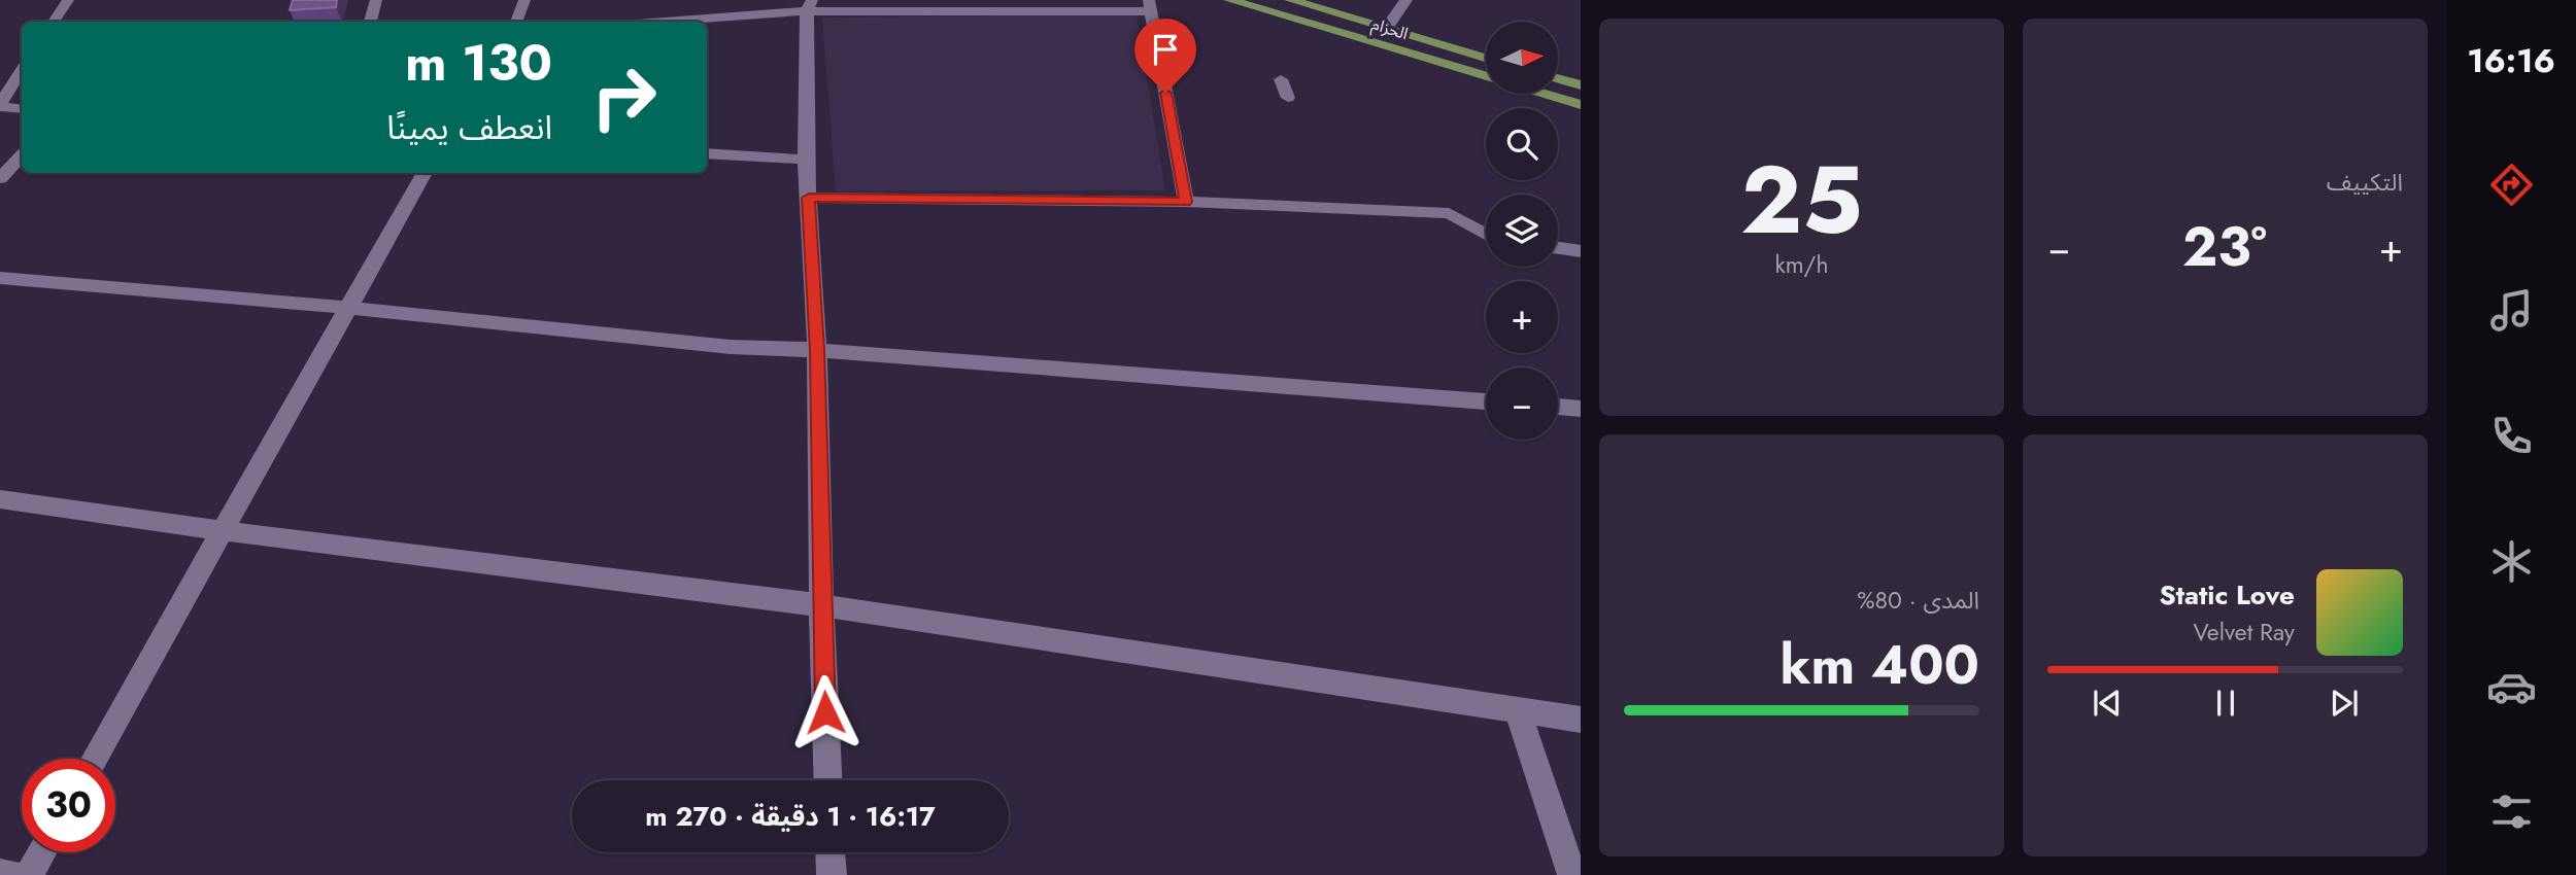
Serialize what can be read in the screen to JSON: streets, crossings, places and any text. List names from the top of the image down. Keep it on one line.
{"streets":{"main road":["الحزام"]},"north":"right","page":{"tabs":"16:16","tile":["التكييف",["25","km/h"],["المدى · 80%","400 km"]],"map_buttons":["+","−"],"turn":["130 m","انعطف يمينًا"],"heat":["−","23°","+"],"song":["Static Love","Velvet Ray"],"limit":"30","trip":"16:17 · 1 دقيقة · 270 m"}}
